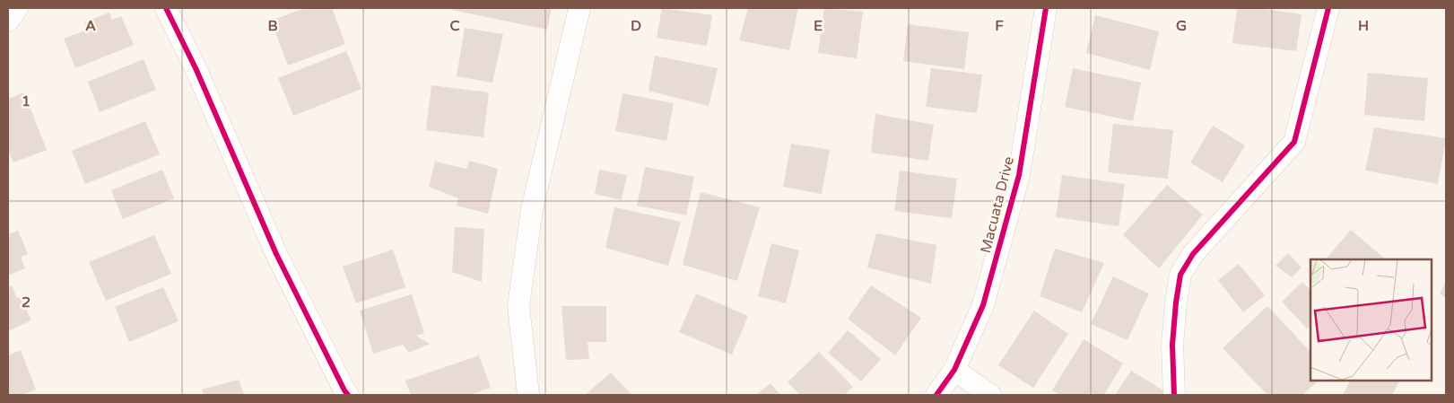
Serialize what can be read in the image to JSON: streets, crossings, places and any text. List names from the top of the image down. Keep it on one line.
{"streets":{"street":["Macuata Drive"]},"grid":{"columns":["A","B","C","D","E","F","G","H"],"rows":["1","2"]}}
